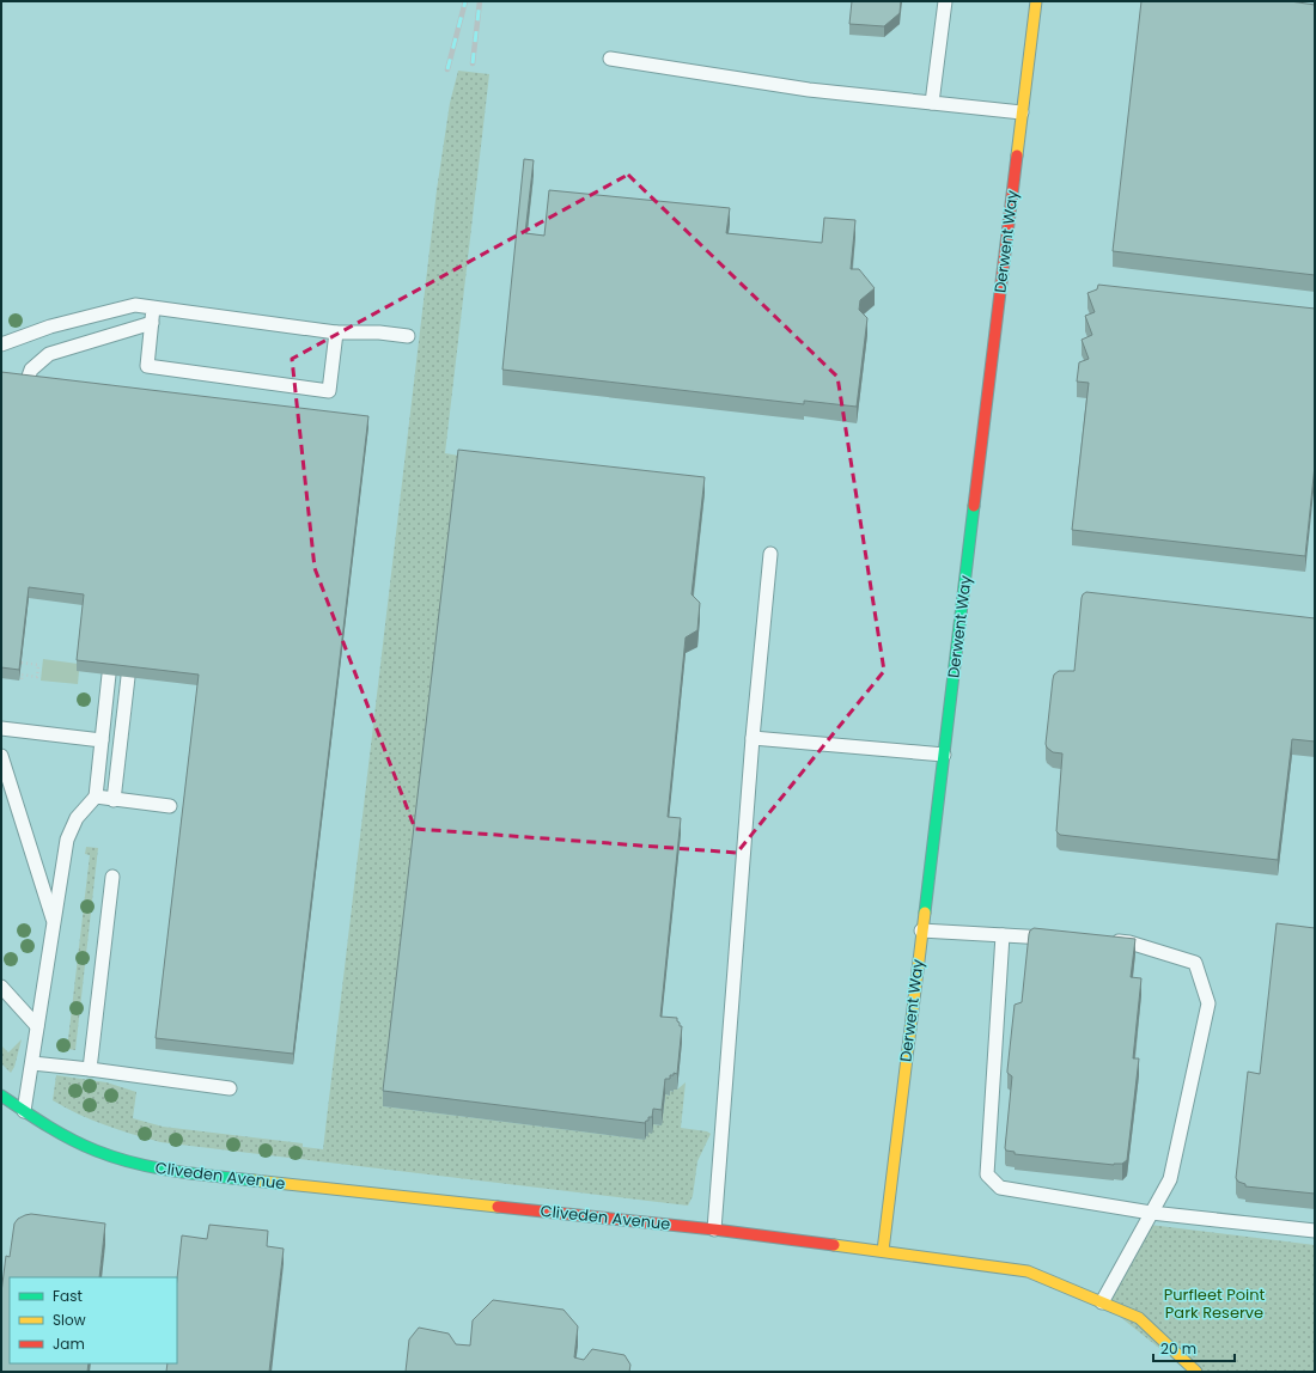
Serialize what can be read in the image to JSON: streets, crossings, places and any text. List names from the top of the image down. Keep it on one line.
{"streets":{"street":["Derwent Way","Cliveden Avenue"]},"crossings":[["Derwent Way","Cliveden Avenue"]],"parks":["Purfleet Point Park Reserve"],"legend":["Fast","Slow","Jam"],"scale_bar":"20 m"}
